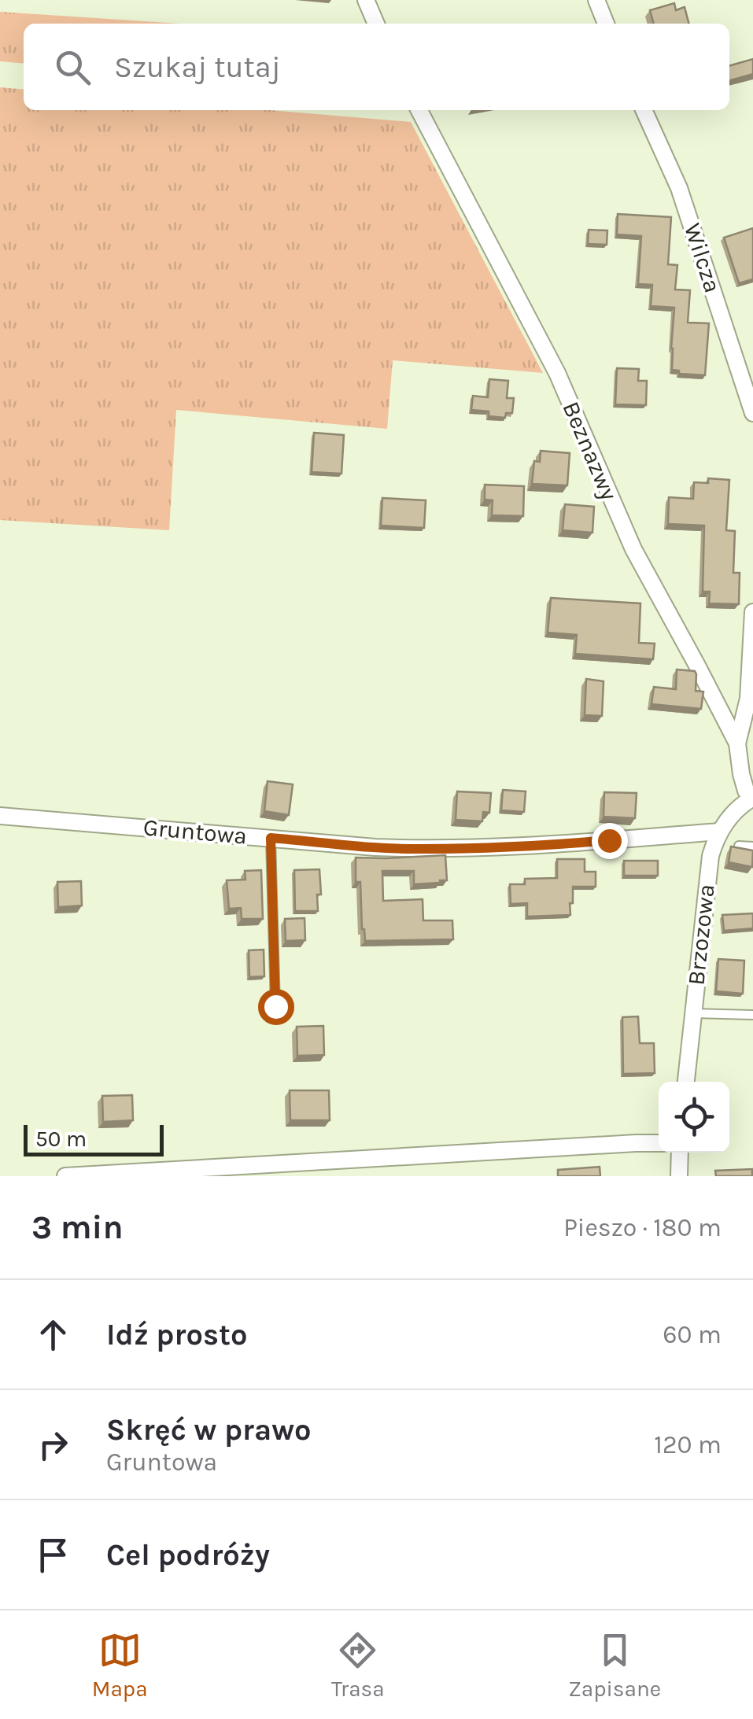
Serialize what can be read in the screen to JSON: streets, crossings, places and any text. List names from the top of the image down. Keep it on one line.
{"streets":{"street":["Wilcza","Beznazwy","Gruntowa","Brzozowa"]},"crossings":[["Beznazwy","Brzozowa"],["Gruntowa","Brzozowa"]],"scale_bar":"50 m","page":{"search":"Szukaj tutaj","scale":"50 m","heading":["3 min","Pieszo · 180 m"],"list":[["Idź prosto","60 m"],["Skręć w prawo","Gruntowa","120 m"],"Cel podróży"],"nav":["Mapa","Trasa","Zapisane"]}}
